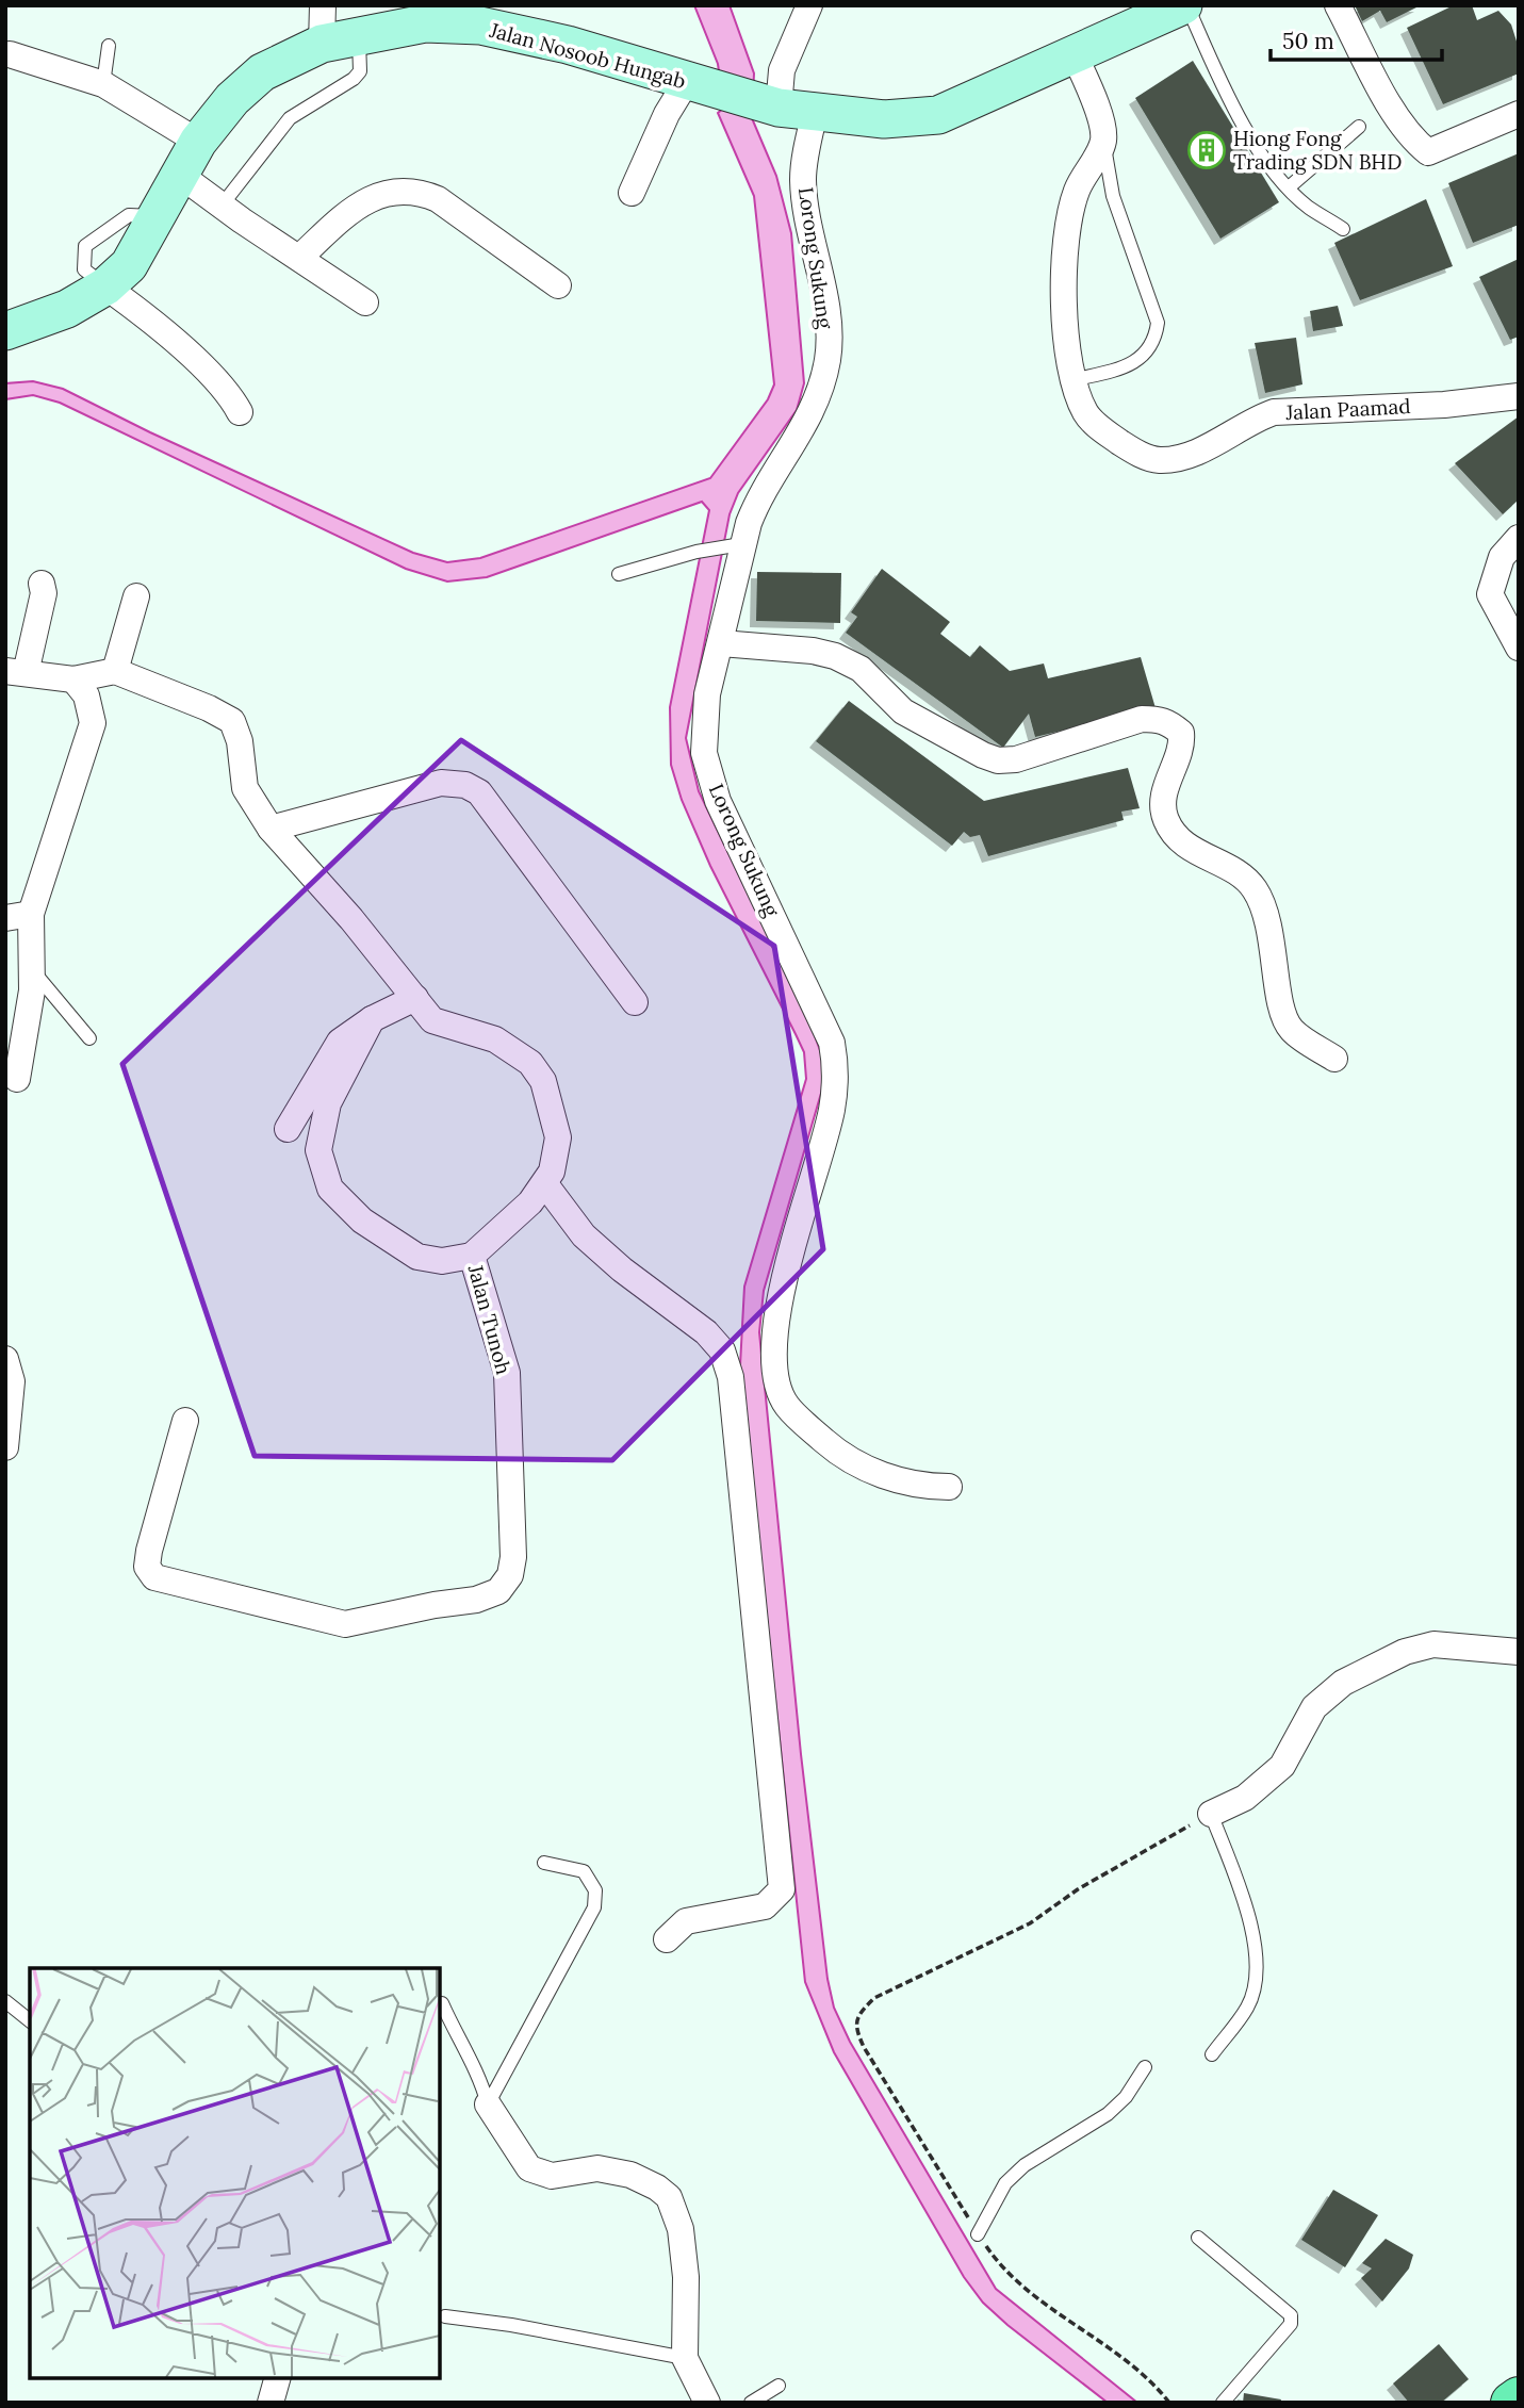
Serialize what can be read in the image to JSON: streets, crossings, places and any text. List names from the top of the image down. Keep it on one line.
{"streets":{"main road":["Jalan Nosoob Hungab"],"street":["Lorong Sukung","Jalan Paamad","Jalan Tunoh"]},"crossings":[["Jalan Nosoob Hungab","Lorong Sukung"]],"places":{"building":["Hiong Fong Trading SDN BHD"]},"scale_bar":"50 m"}
